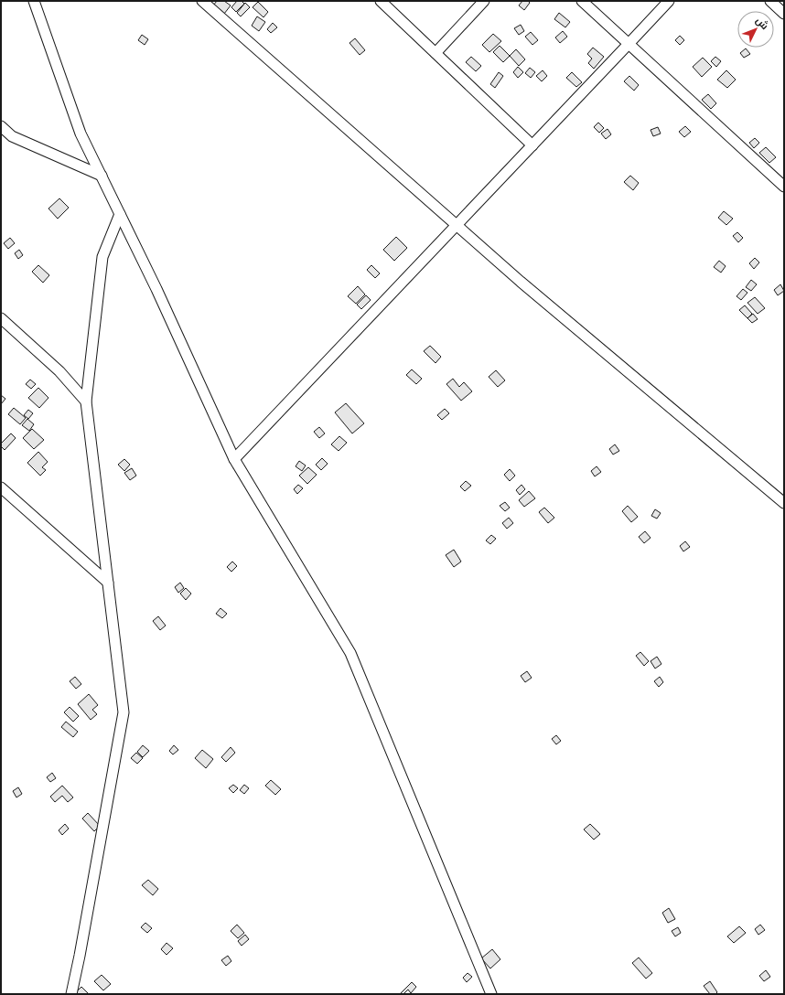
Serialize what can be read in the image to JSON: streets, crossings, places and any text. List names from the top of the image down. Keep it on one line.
{"north":"top right"}
